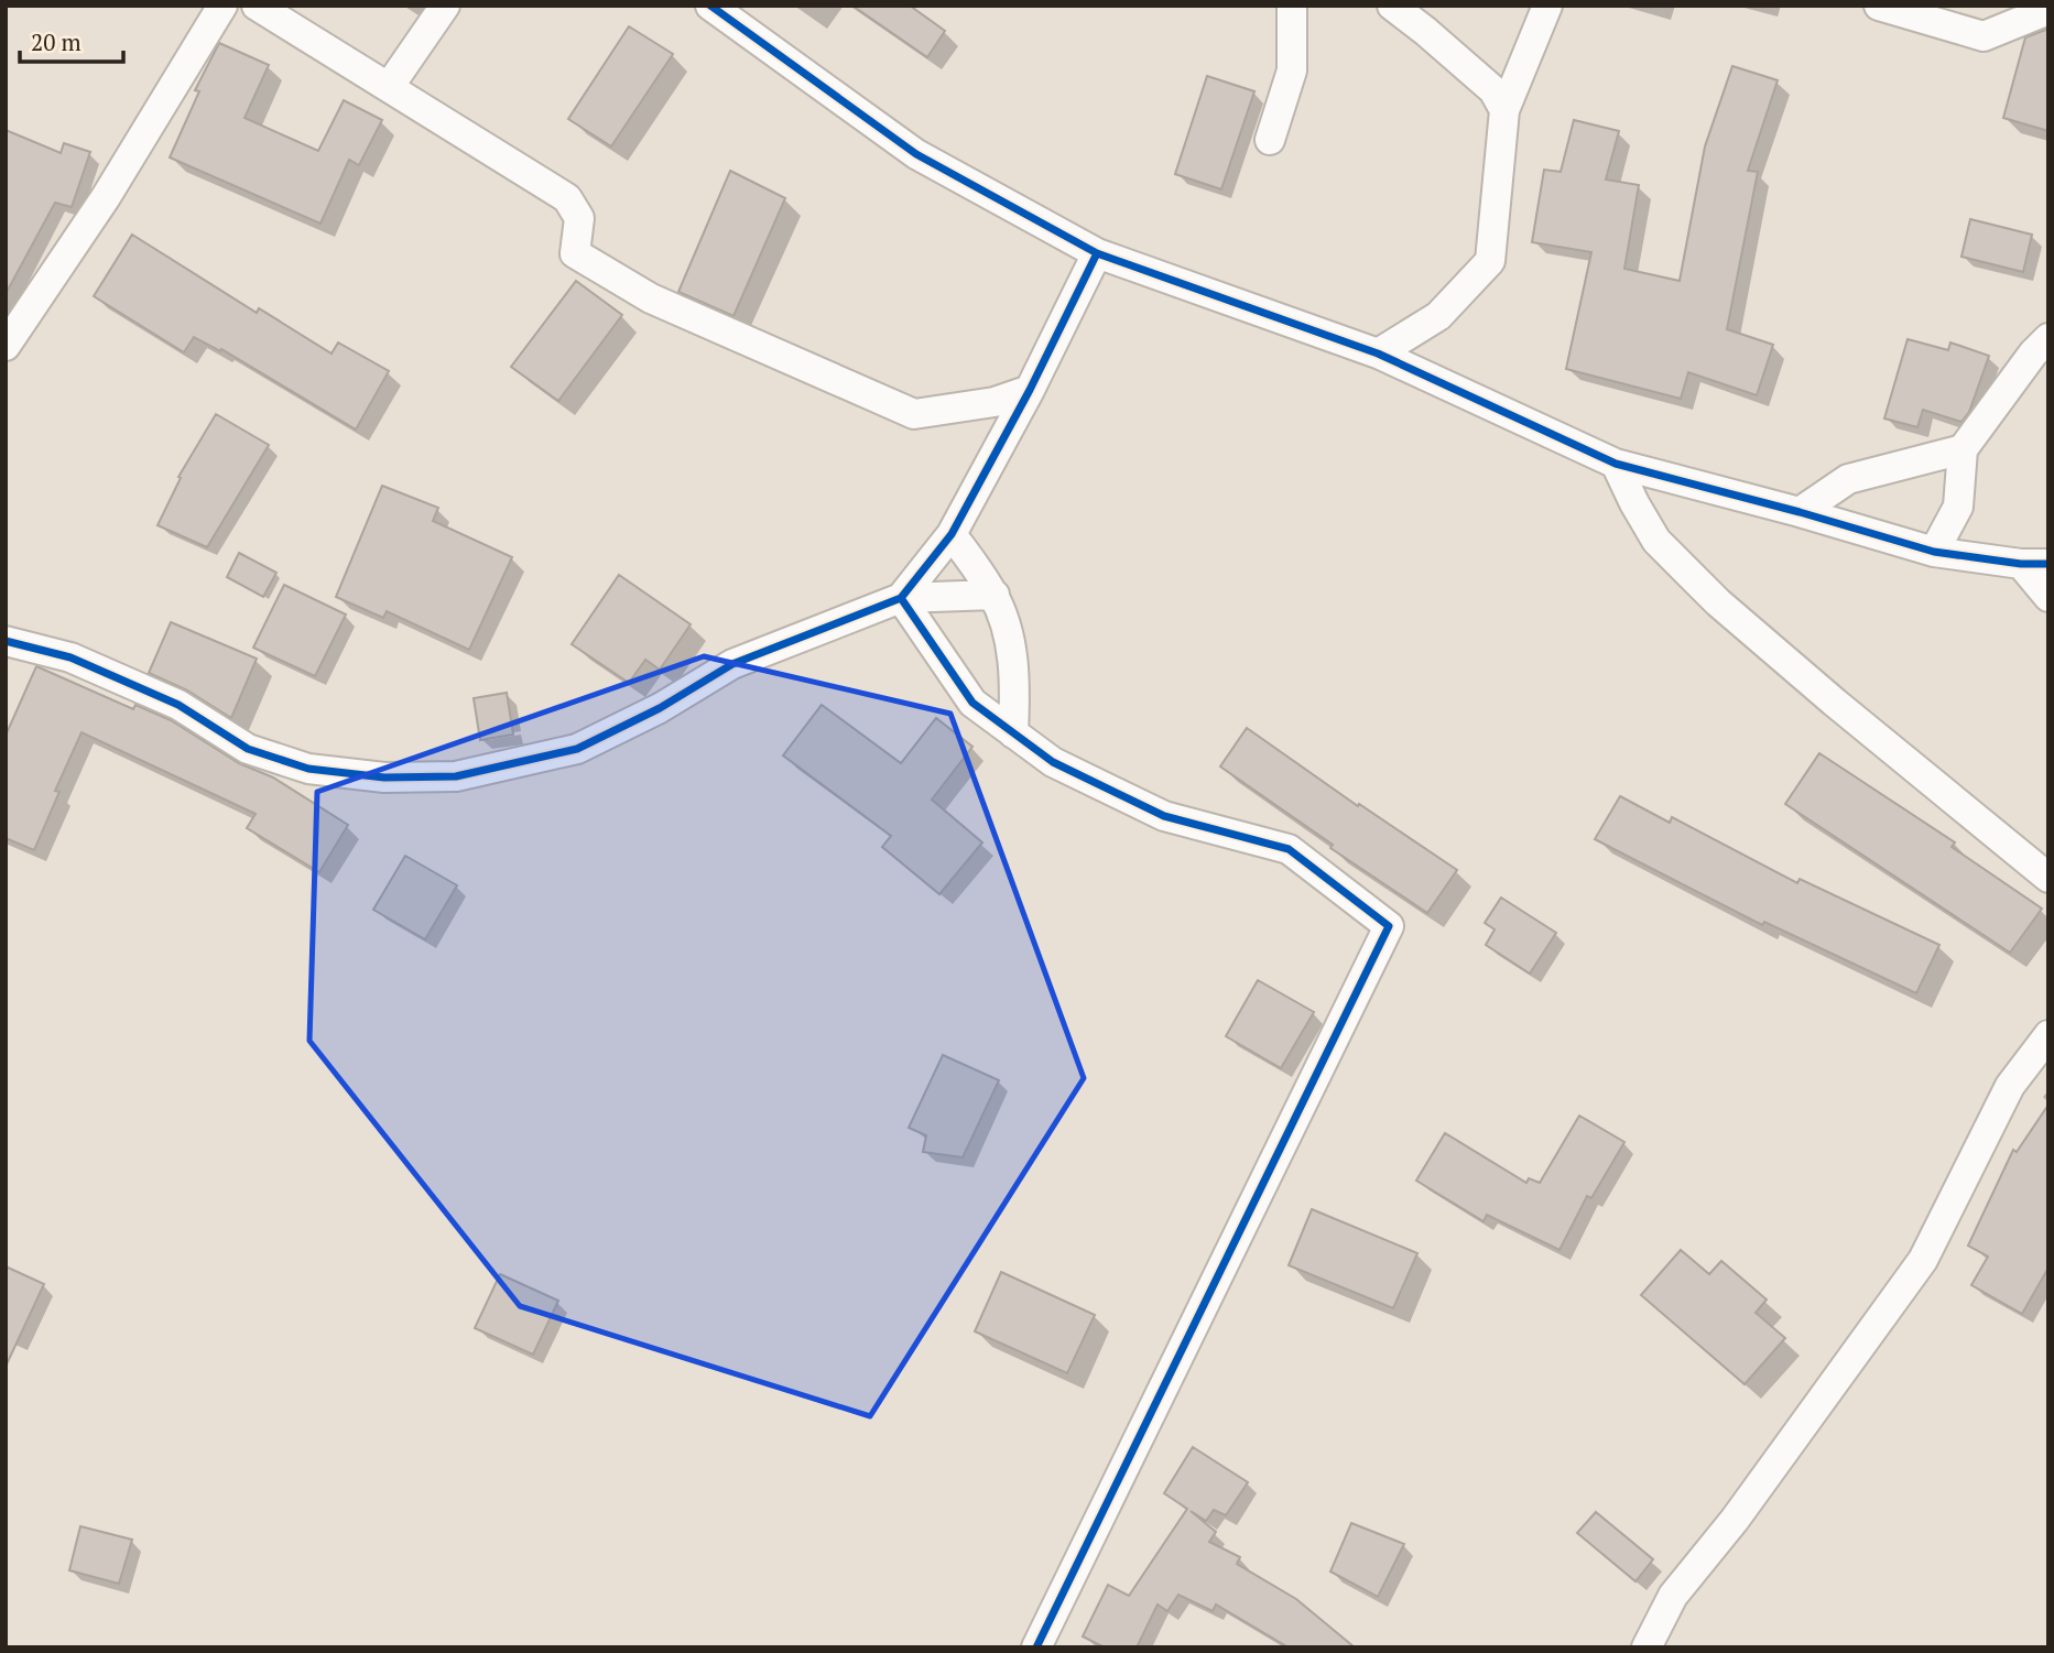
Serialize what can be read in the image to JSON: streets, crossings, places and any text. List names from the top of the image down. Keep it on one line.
{"scale_bar":"20 m"}
